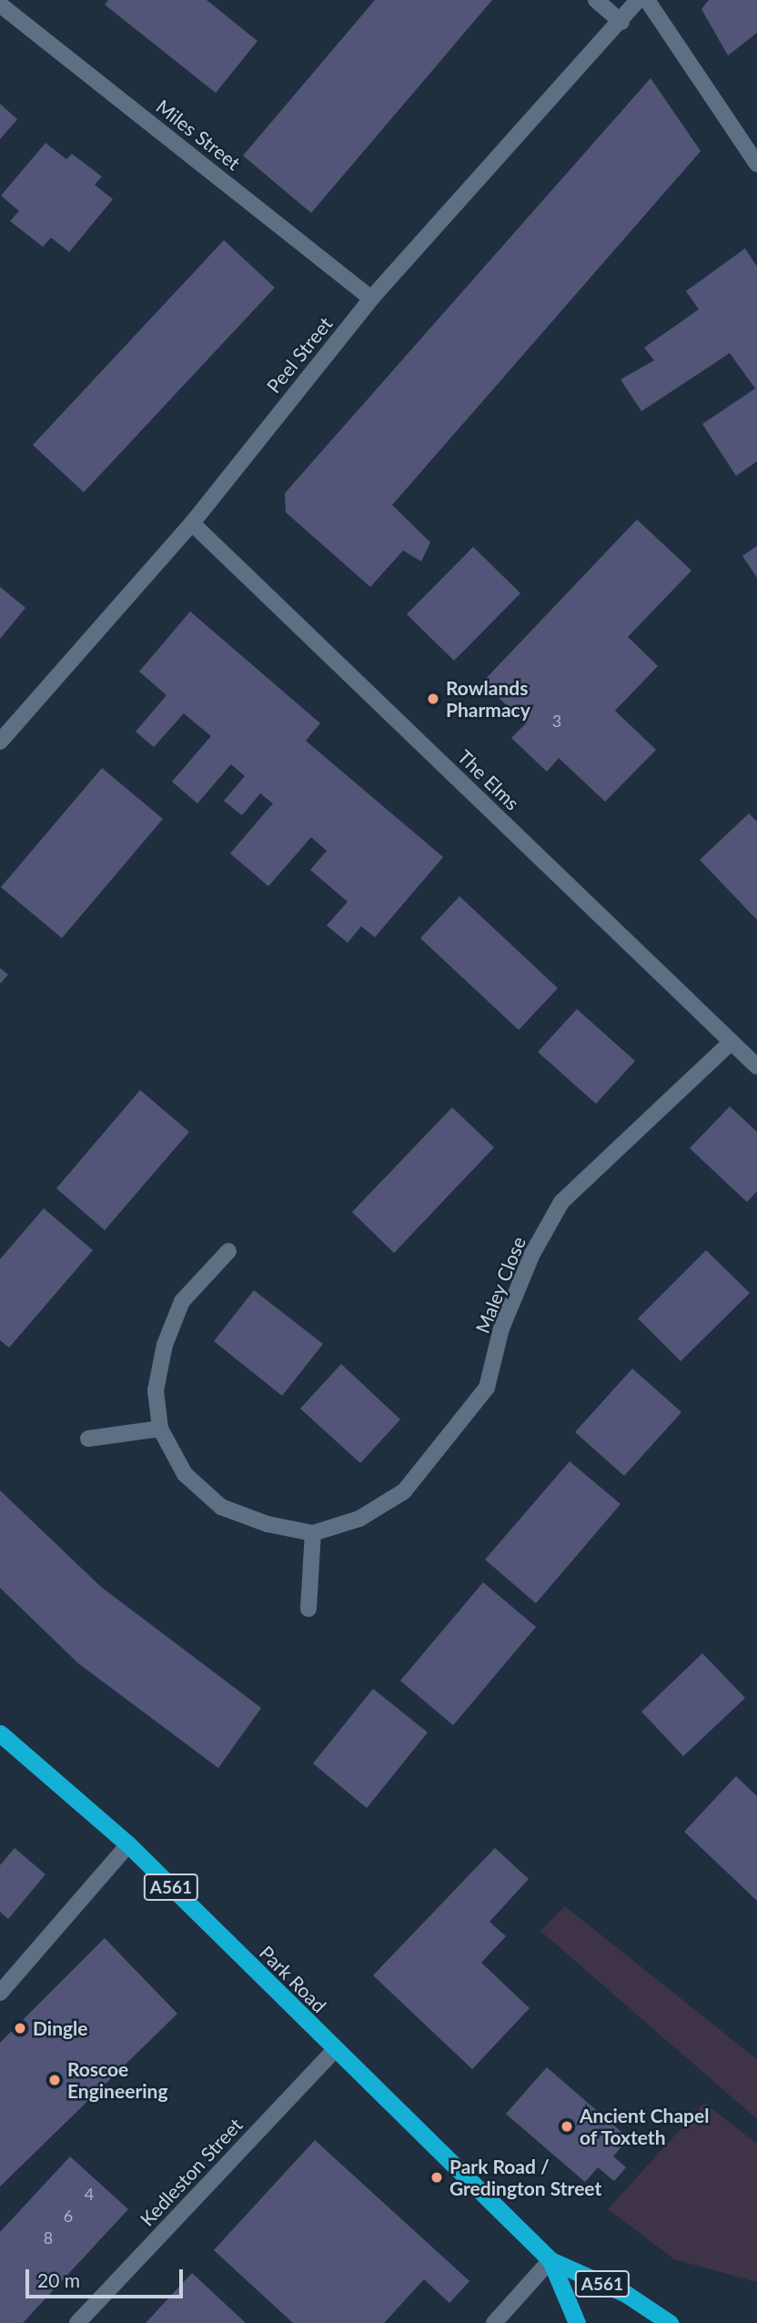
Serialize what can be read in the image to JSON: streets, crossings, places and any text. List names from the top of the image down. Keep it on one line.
{"streets":{"highway":["A561","Park Road"],"street":["Miles Street","Peel Street","The Elms","Maley Close","Kedleston Street"]},"crossings":[["Miles Street","Peel Street"],["Peel Street","The Elms"],["The Elms","Maley Close"],["Park Road","Kedleston Street"]],"places":["Rowlands Pharmacy","Dingle","Roscoe Engineering","Ancient Chapel of Toxteth","Park Road / Gredington Street"],"house_numbers":["3","4","6","8"],"scale_bar":"20 m"}
